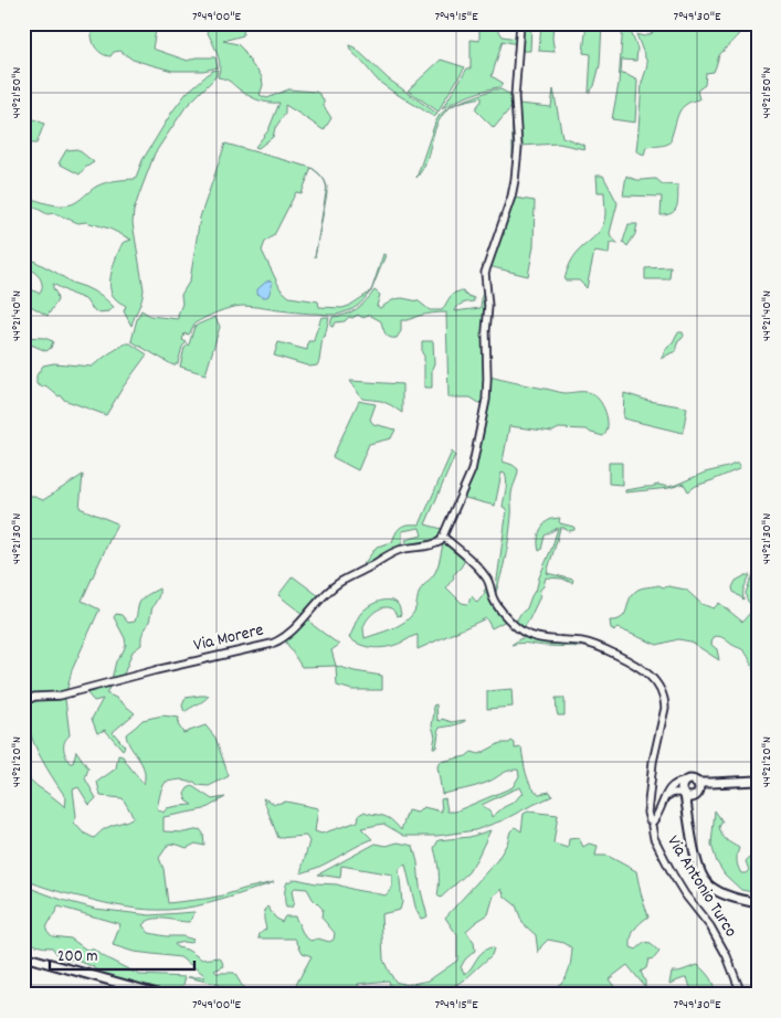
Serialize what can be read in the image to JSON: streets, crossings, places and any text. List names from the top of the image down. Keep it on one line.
{"streets":{"street":["Via Morere","Via Antonio Turco"]},"crossings":[["Via Morere","Via Antonio Turco"]],"scale_bar":"200 m","coordinates":["7°49'00\"E","7°49'15\"E","7°49'30\"E","44°21'50\"N","44°21'40\"N","44°21'30\"N","44°21'20\"N"]}
